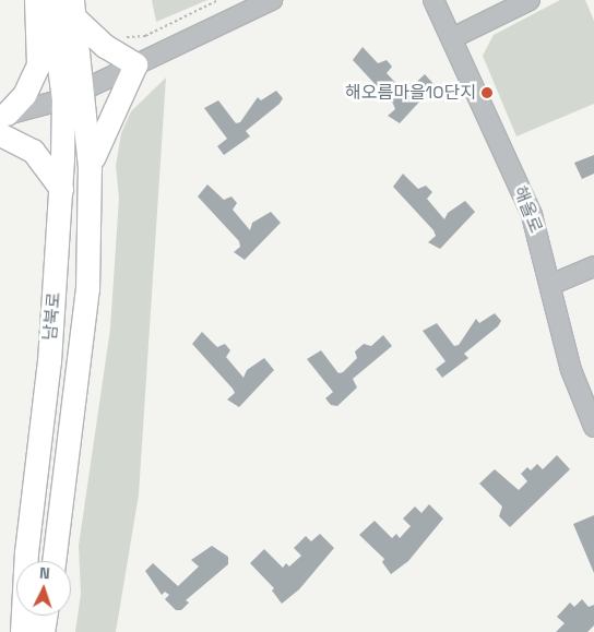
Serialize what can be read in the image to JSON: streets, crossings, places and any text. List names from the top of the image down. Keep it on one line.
{"streets":{"main road":["남북로"],"street":["해올로"]},"places":["해오름마을10단지"],"north":"top"}
